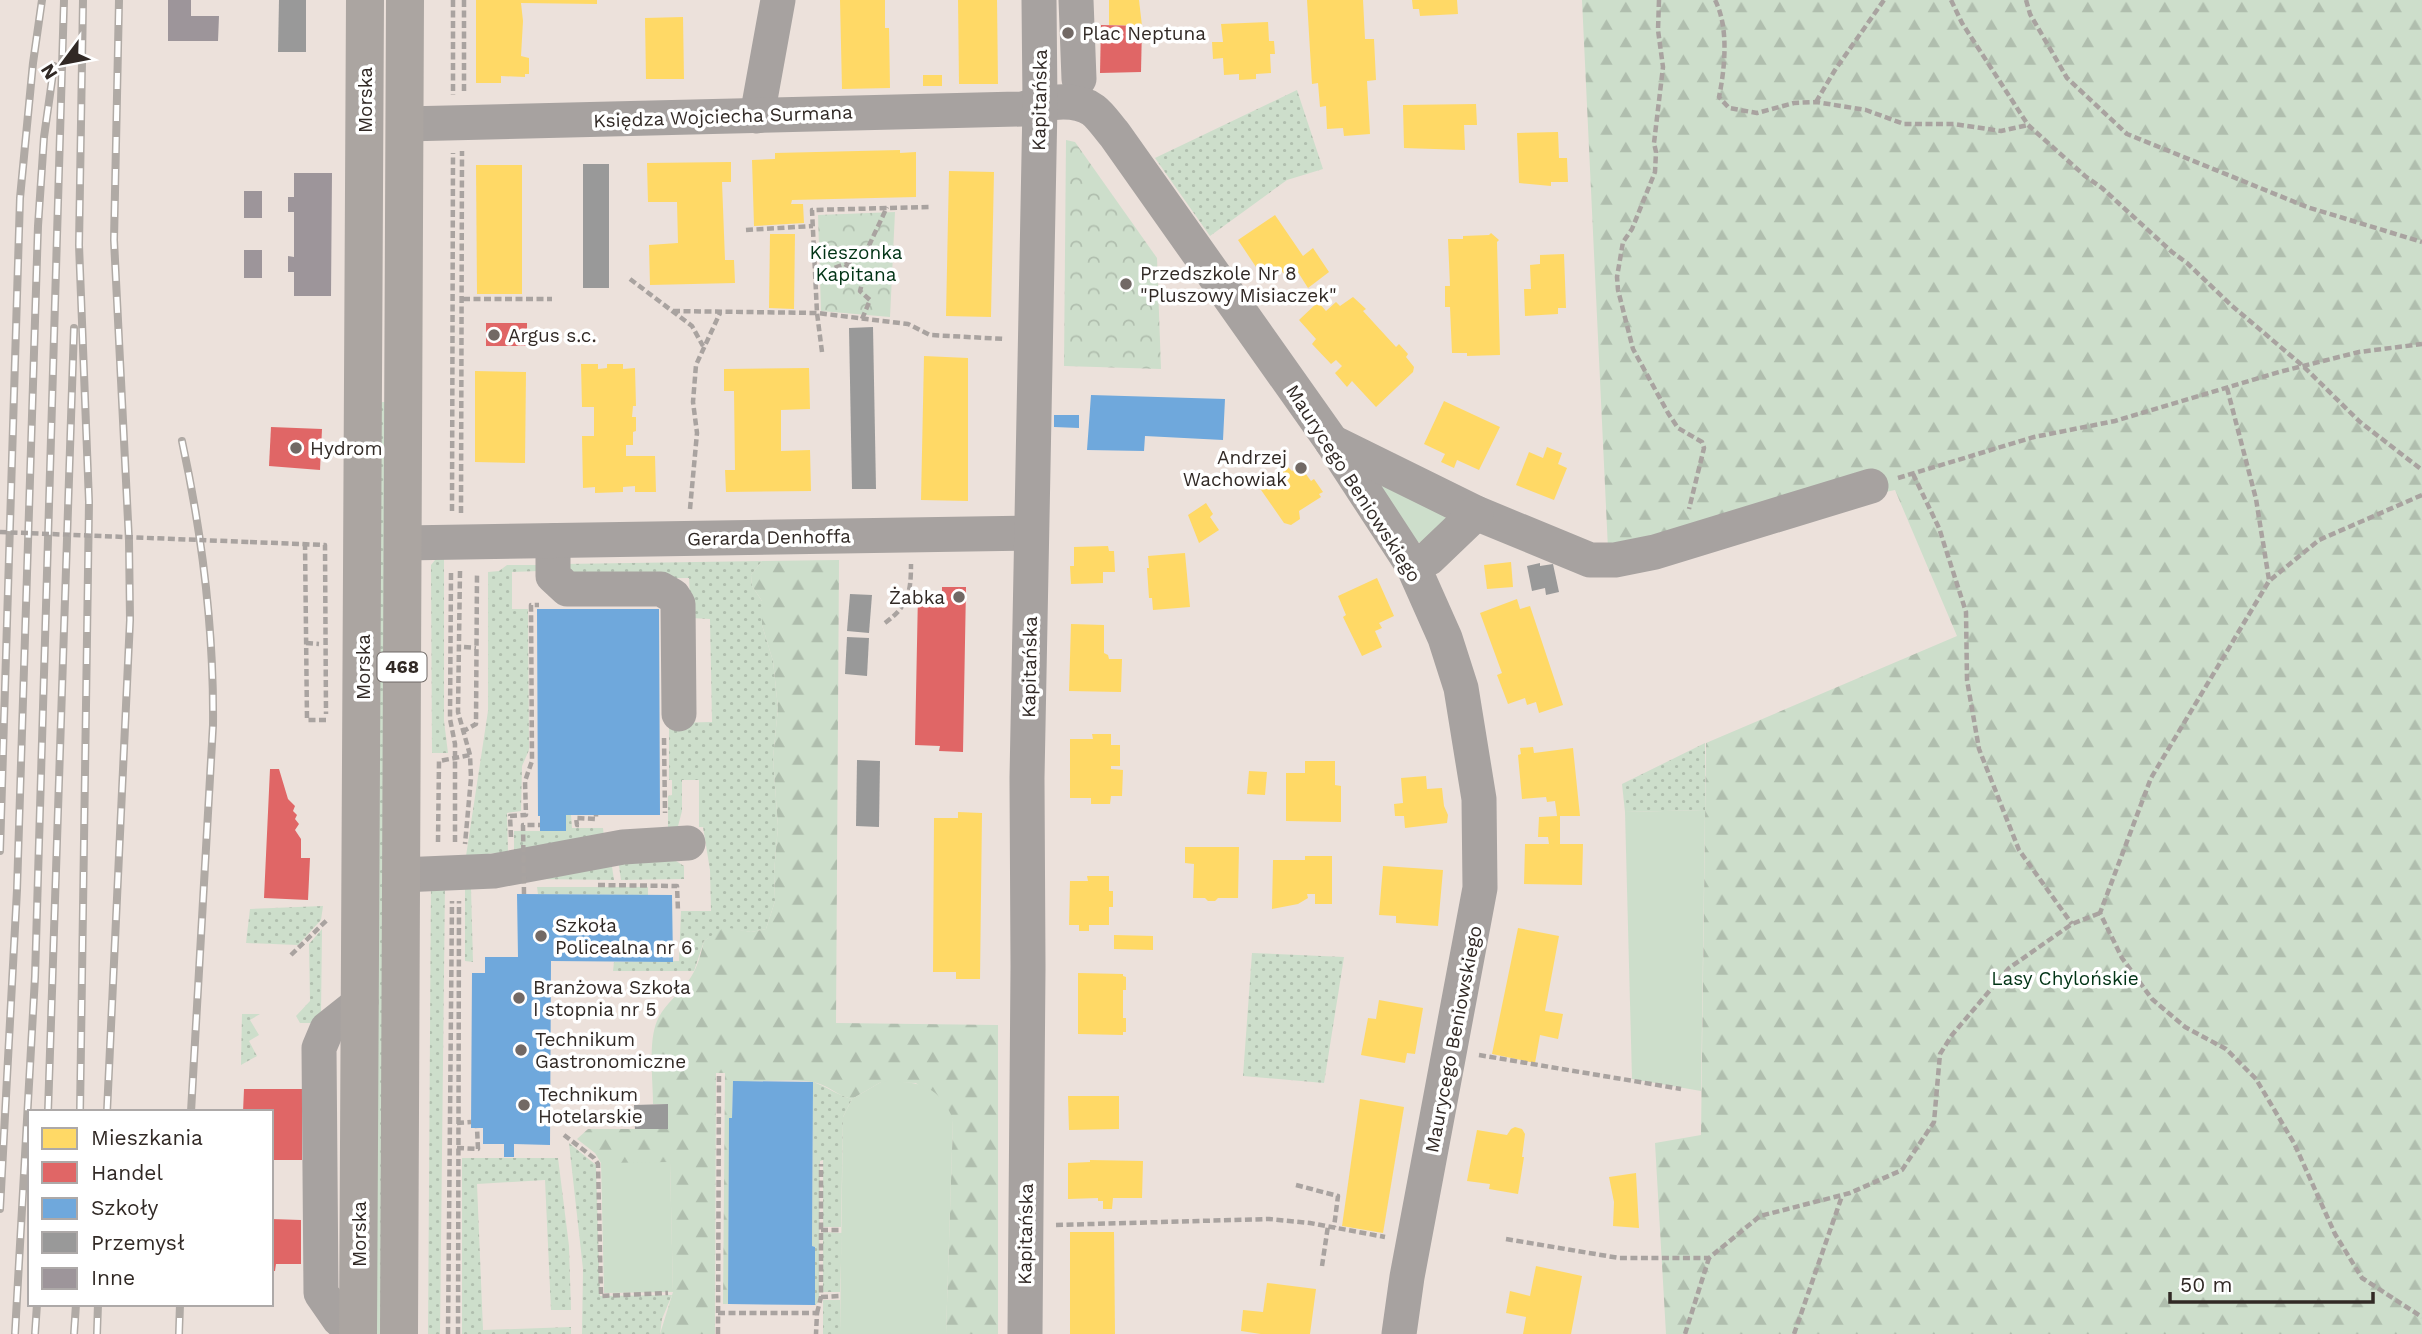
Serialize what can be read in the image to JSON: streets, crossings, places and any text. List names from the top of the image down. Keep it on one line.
{"streets":{"main road":["Morska","468"],"street":["Kapitańska","Księdza Wojciecha Surmana","Maurycego Beniowskiego","Gerarda Denhoffa"]},"crossings":[["Morska","Księdza Wojciecha Surmana"],["Morska","Gerarda Denhoffa"],["Kapitańska","Księdza Wojciecha Surmana"],["Kapitańska","Maurycego Beniowskiego"],["Kapitańska","Gerarda Denhoffa"],["Księdza Wojciecha Surmana","Maurycego Beniowskiego"]],"parks":["Kieszonka Kapitana","Lasy Chylońskie"],"places":["Plac Neptuna","Przedszkole Nr 8 \"Pluszowy Misiaczek\"","Argus s.c.","Hydrom","Andrzej Wachowiak","Żabka","Szkoła Policealna nr 6","Branżowa Szkoła I stopnia nr 5","Technikum Gastronomiczne","Technikum Hotelarskie"],"legend":["Mieszkania","Handel","Szkoły","Przemysł","Inne"],"scale_bar":"50 m","north":"bottom left"}
